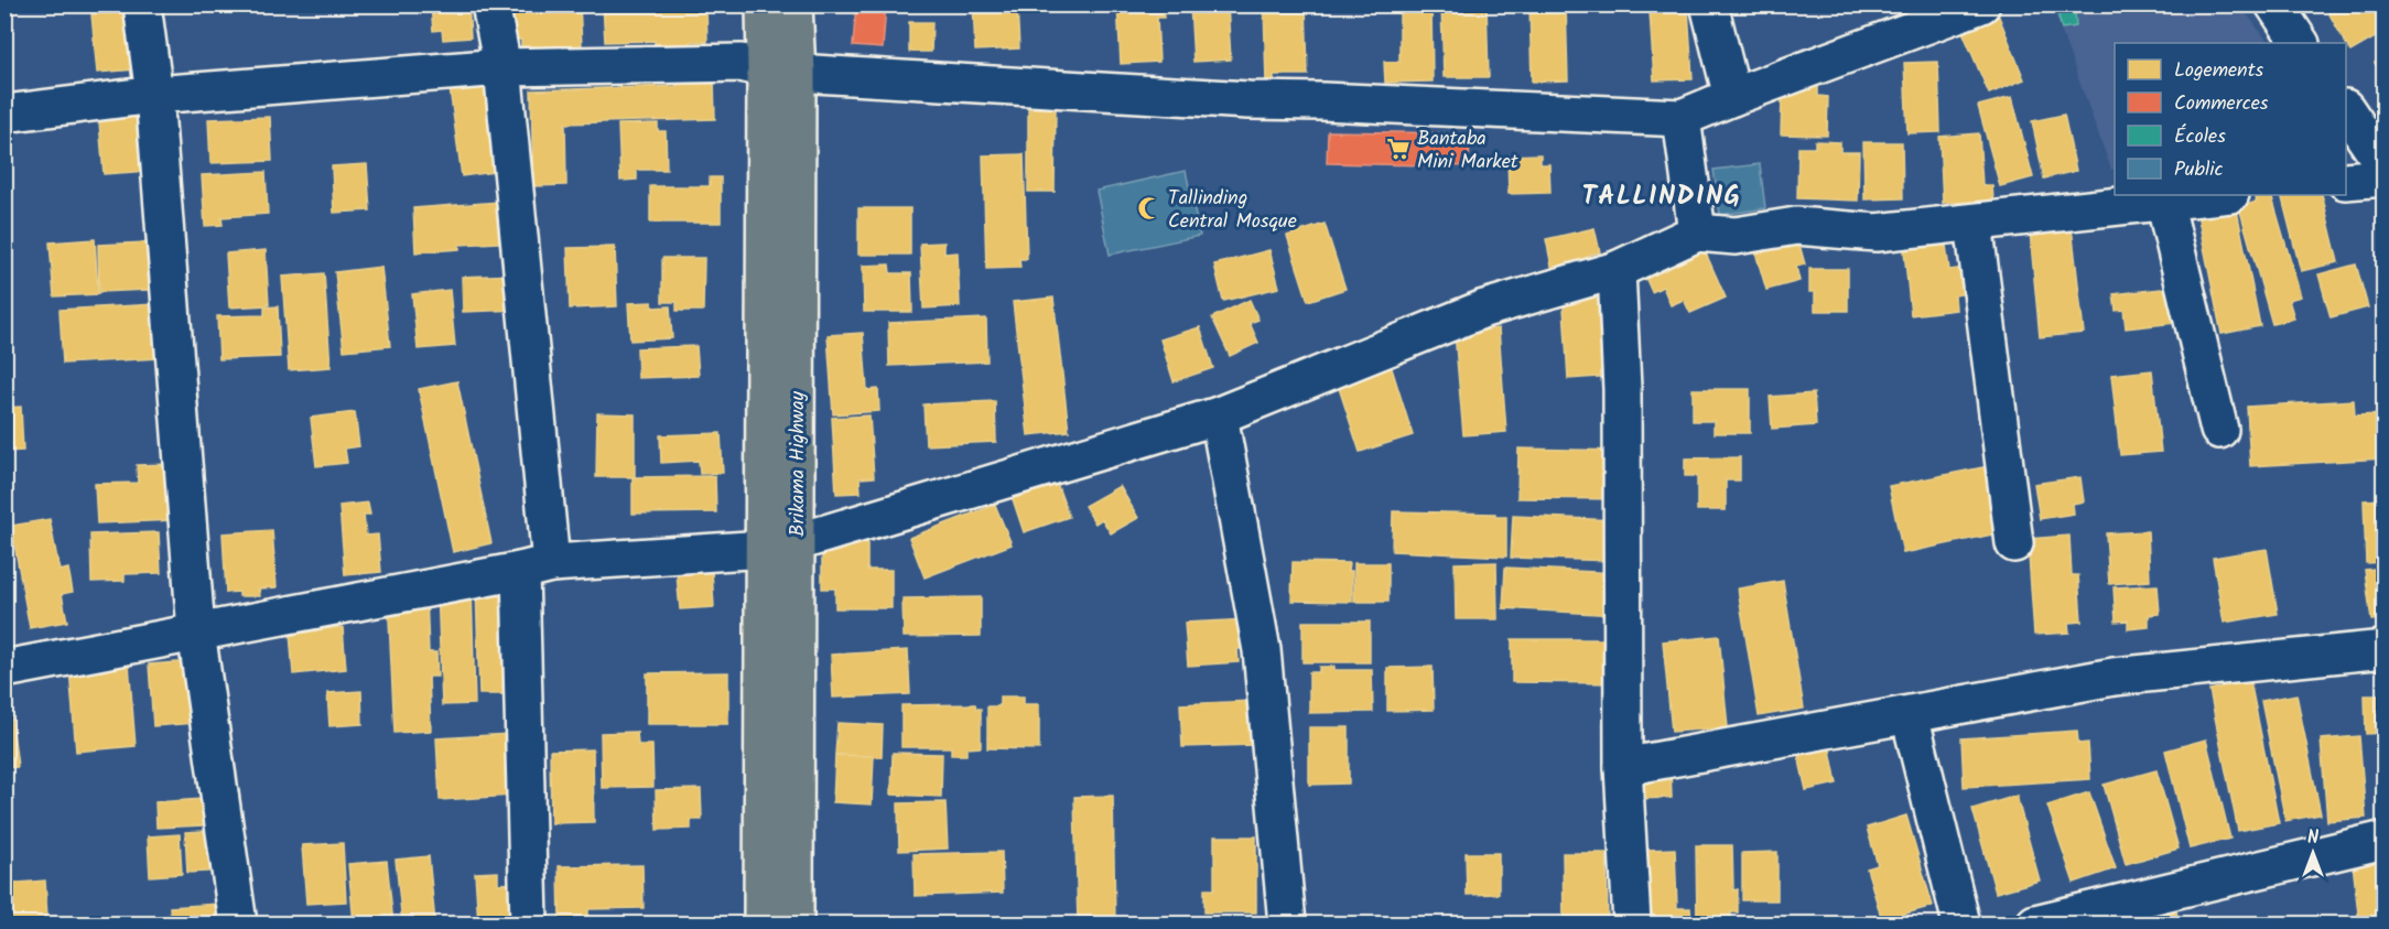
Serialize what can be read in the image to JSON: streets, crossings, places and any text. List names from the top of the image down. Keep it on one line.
{"streets":{"highway":["Brikama Highway"]},"districts":["TALLINDING"],"places":{"supermarket":["Bantaba Mini Market"],"mosque":["Tallinding Central Mosque"]},"legend":["Logements","Commerces","Écoles","Public"],"north":"top"}
